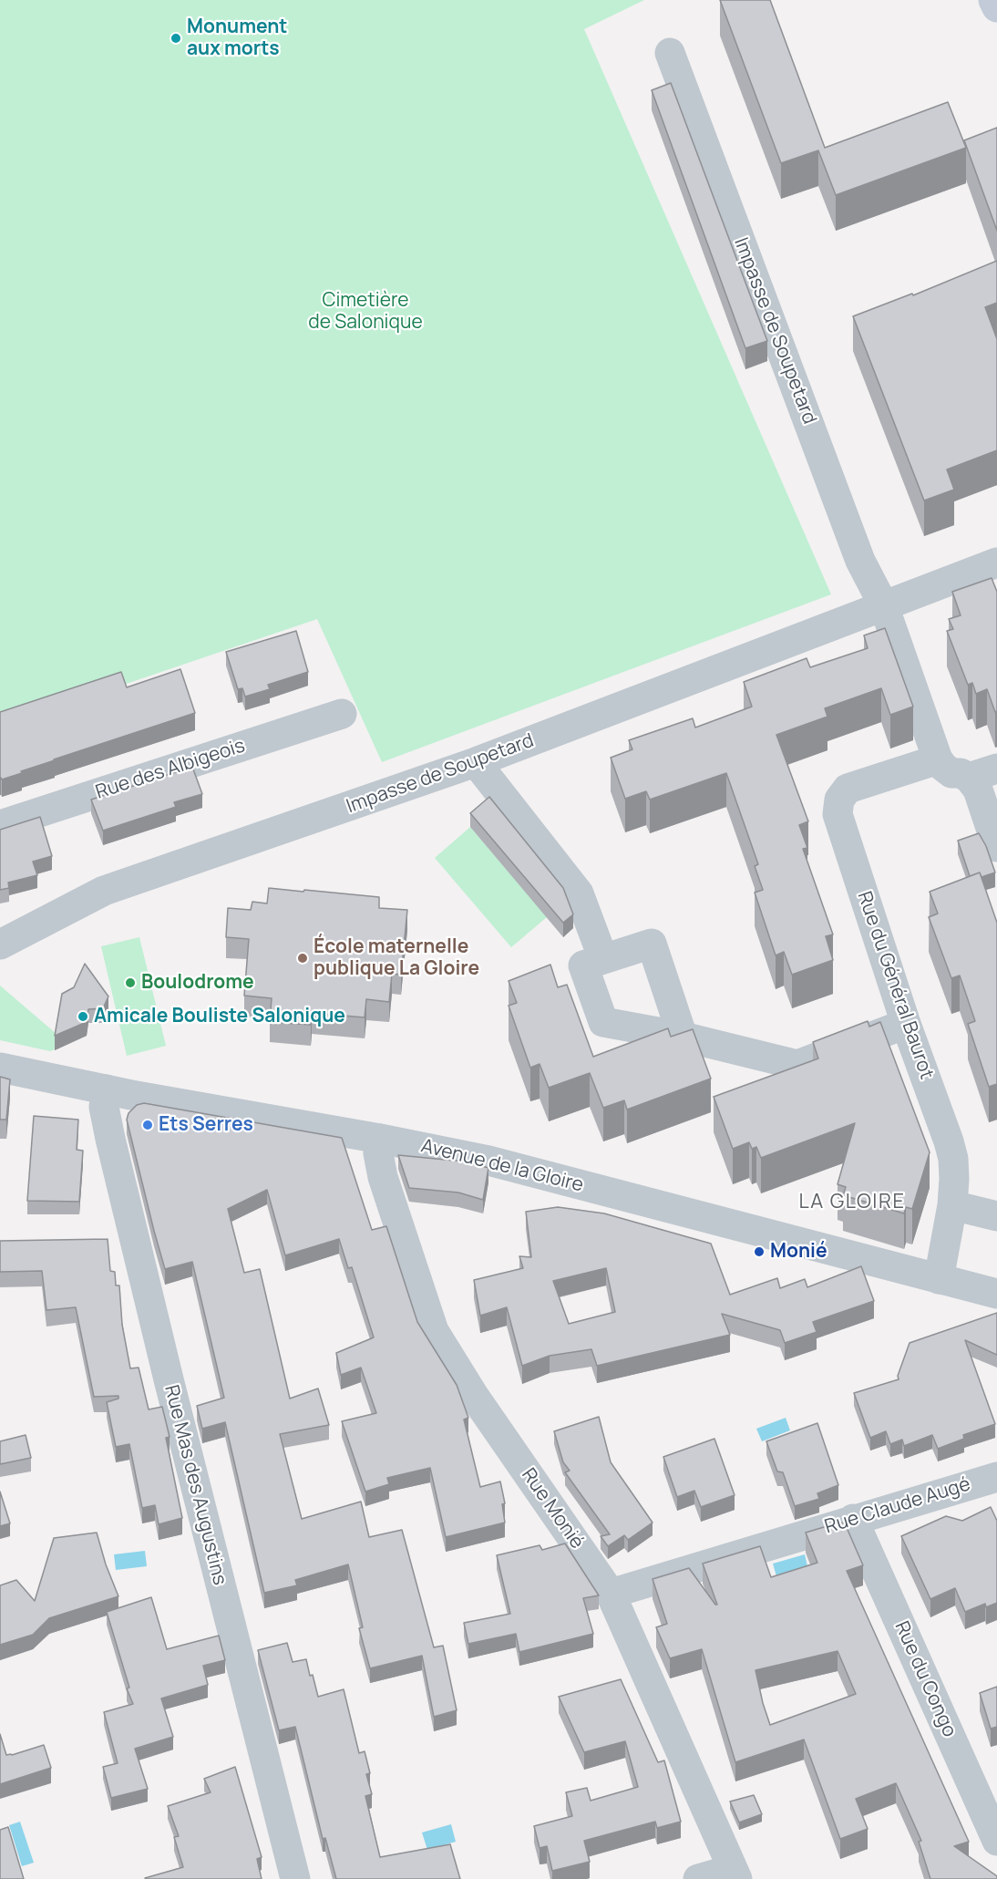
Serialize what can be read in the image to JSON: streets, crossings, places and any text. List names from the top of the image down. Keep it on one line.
{"streets":{"street":["Impasse de Soupetard","Rue des Albigeois","Rue du Général Baurot","Avenue de la Gloire","Rue Mas des Augustins","Rue Claude Augé","Rue Monié","Rue du Congo"]},"crossings":[["Rue du Général Baurot","Avenue de la Gloire"],["Avenue de la Gloire","Rue Mas des Augustins"],["Avenue de la Gloire","Rue Monié"],["Rue Claude Augé","Rue Monié"],["Rue Claude Augé","Rue du Congo"]],"districts":["LA GLOIRE"],"parks":["Cimetière de Salonique"],"places":["Monument aux morts","École maternelle publique La Gloire","Boulodrome","Amicale Bouliste Salonique","Ets Serres","Monié"]}
